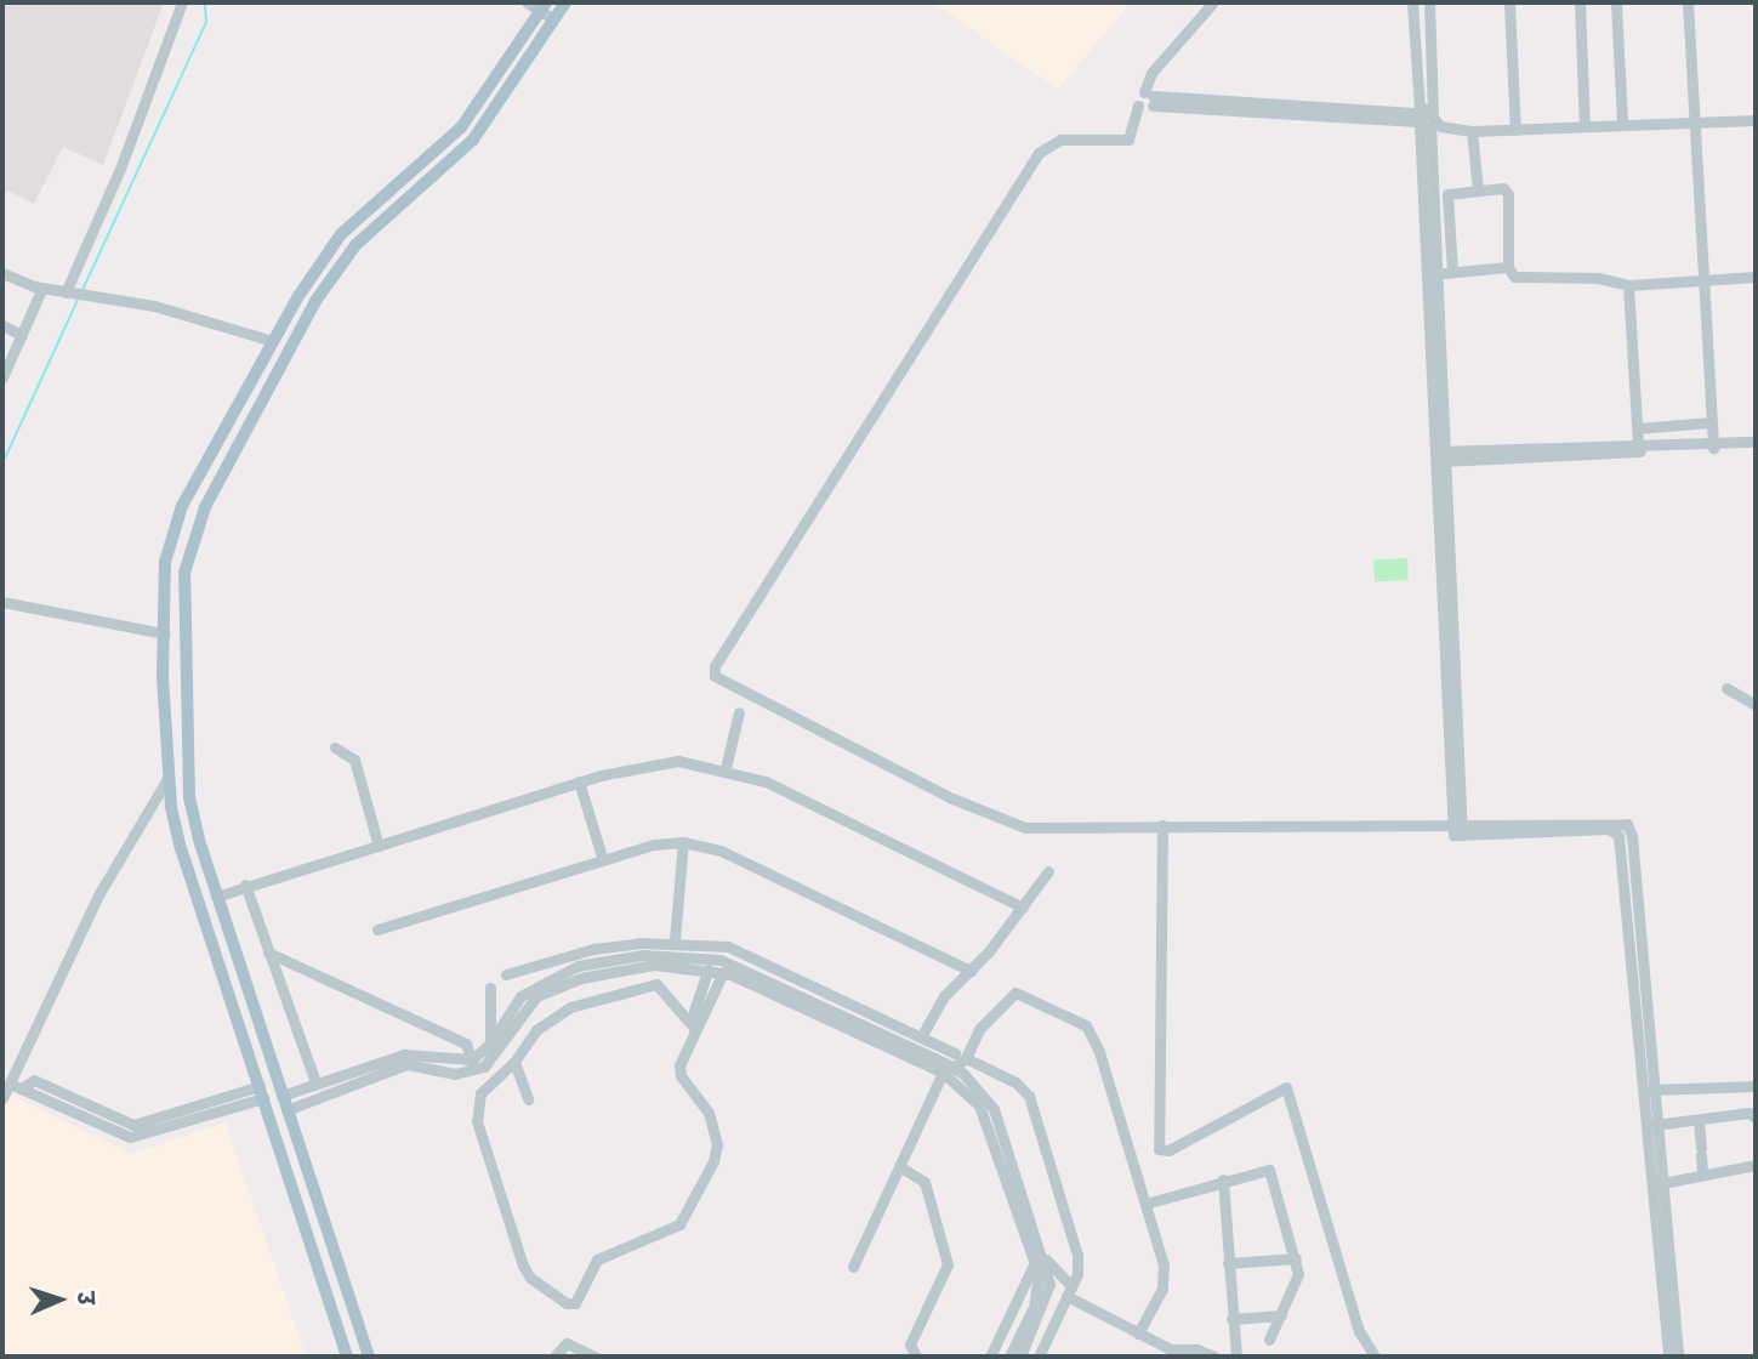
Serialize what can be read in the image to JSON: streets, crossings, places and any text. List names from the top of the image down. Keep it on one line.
{"north":"right"}
